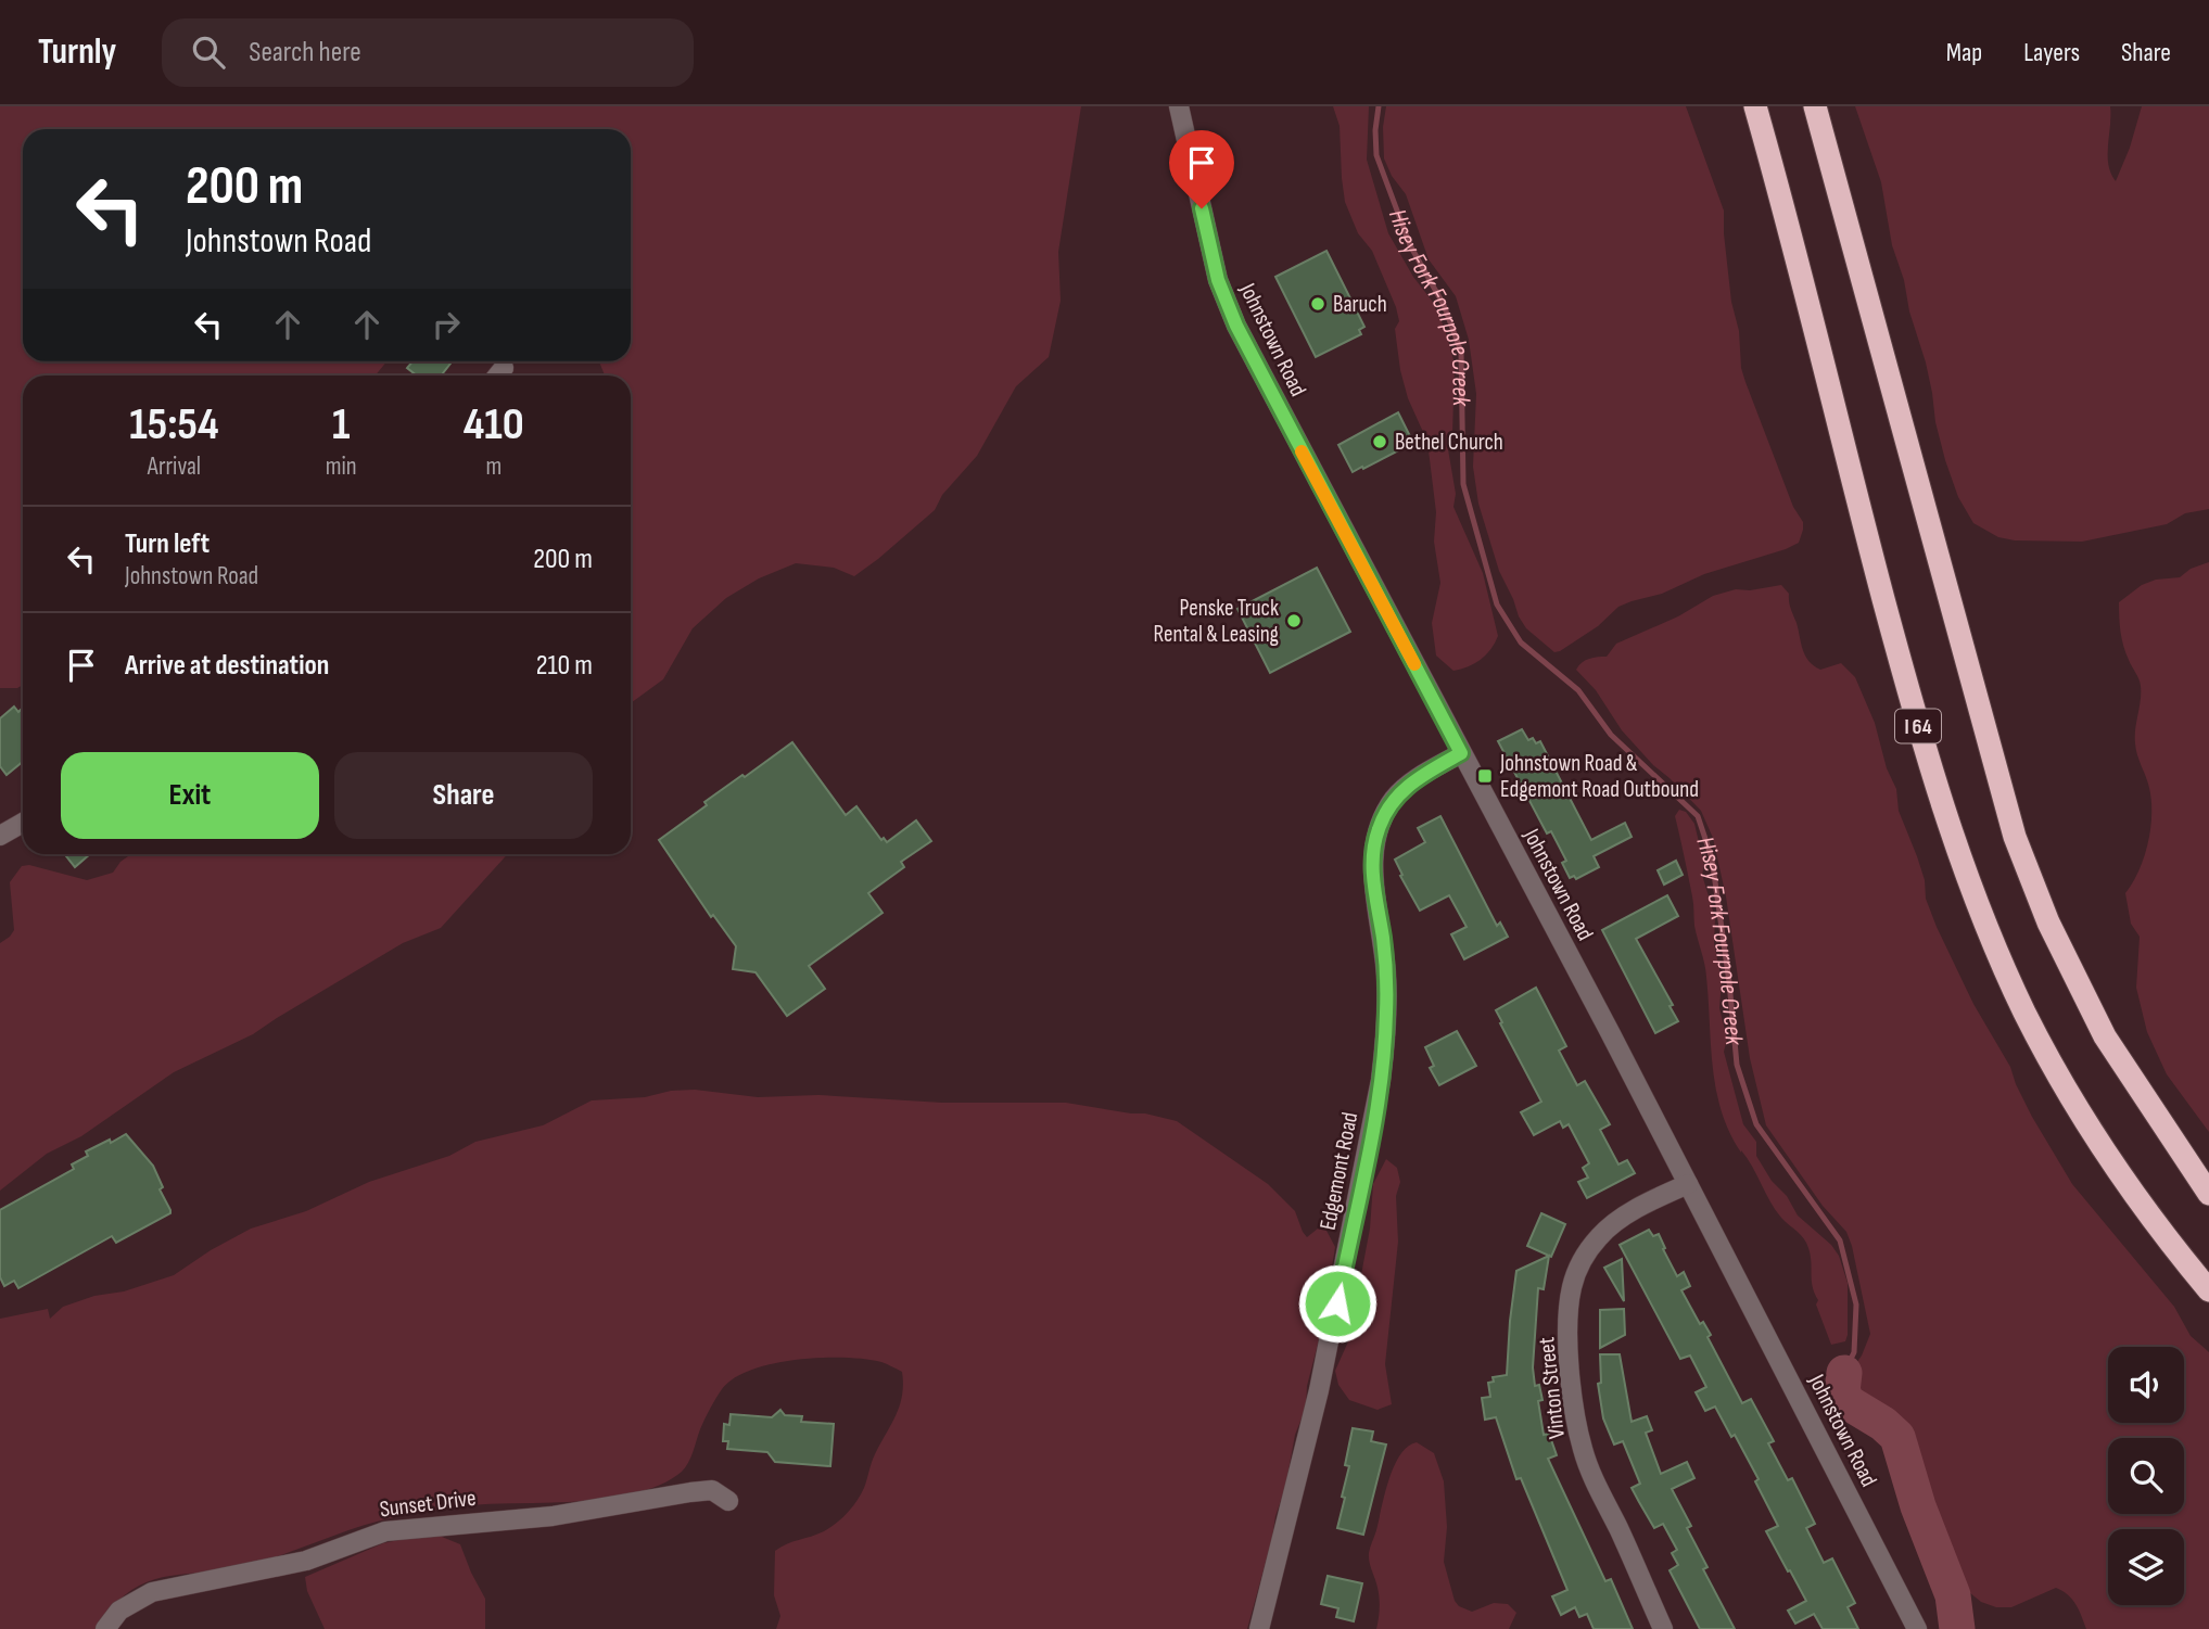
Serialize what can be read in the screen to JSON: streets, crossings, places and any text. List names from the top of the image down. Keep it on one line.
{"streets":{"highway":["I 64"],"street":["Johnstown Road","Edgemont Road","Vinton Street","Sunset Drive"]},"crossings":[["Johnstown Road","Edgemont Road"],["Johnstown Road","Vinton Street"]],"water":["Hisey Fork Fourpole Creek"],"places":{"other":["Baruch","Bethel Church","Penske Truck Rental & Leasing"],"transit":["Johnstown Road & Edgemont Road Outbound"]},"page":{"header":"Turnly","search":"Search here","nav":["Map","Layers","Share"],"turn":["200 m","Johnstown Road"],"eta":["15:54","Arrival","1","min","410","m"],"list":[{"name":"Turn left","note":"Johnstown Road","value":"200 m"},{"name":"Arrive at destination","value":"210 m"}],"buttons":["Exit","Share"]}}
